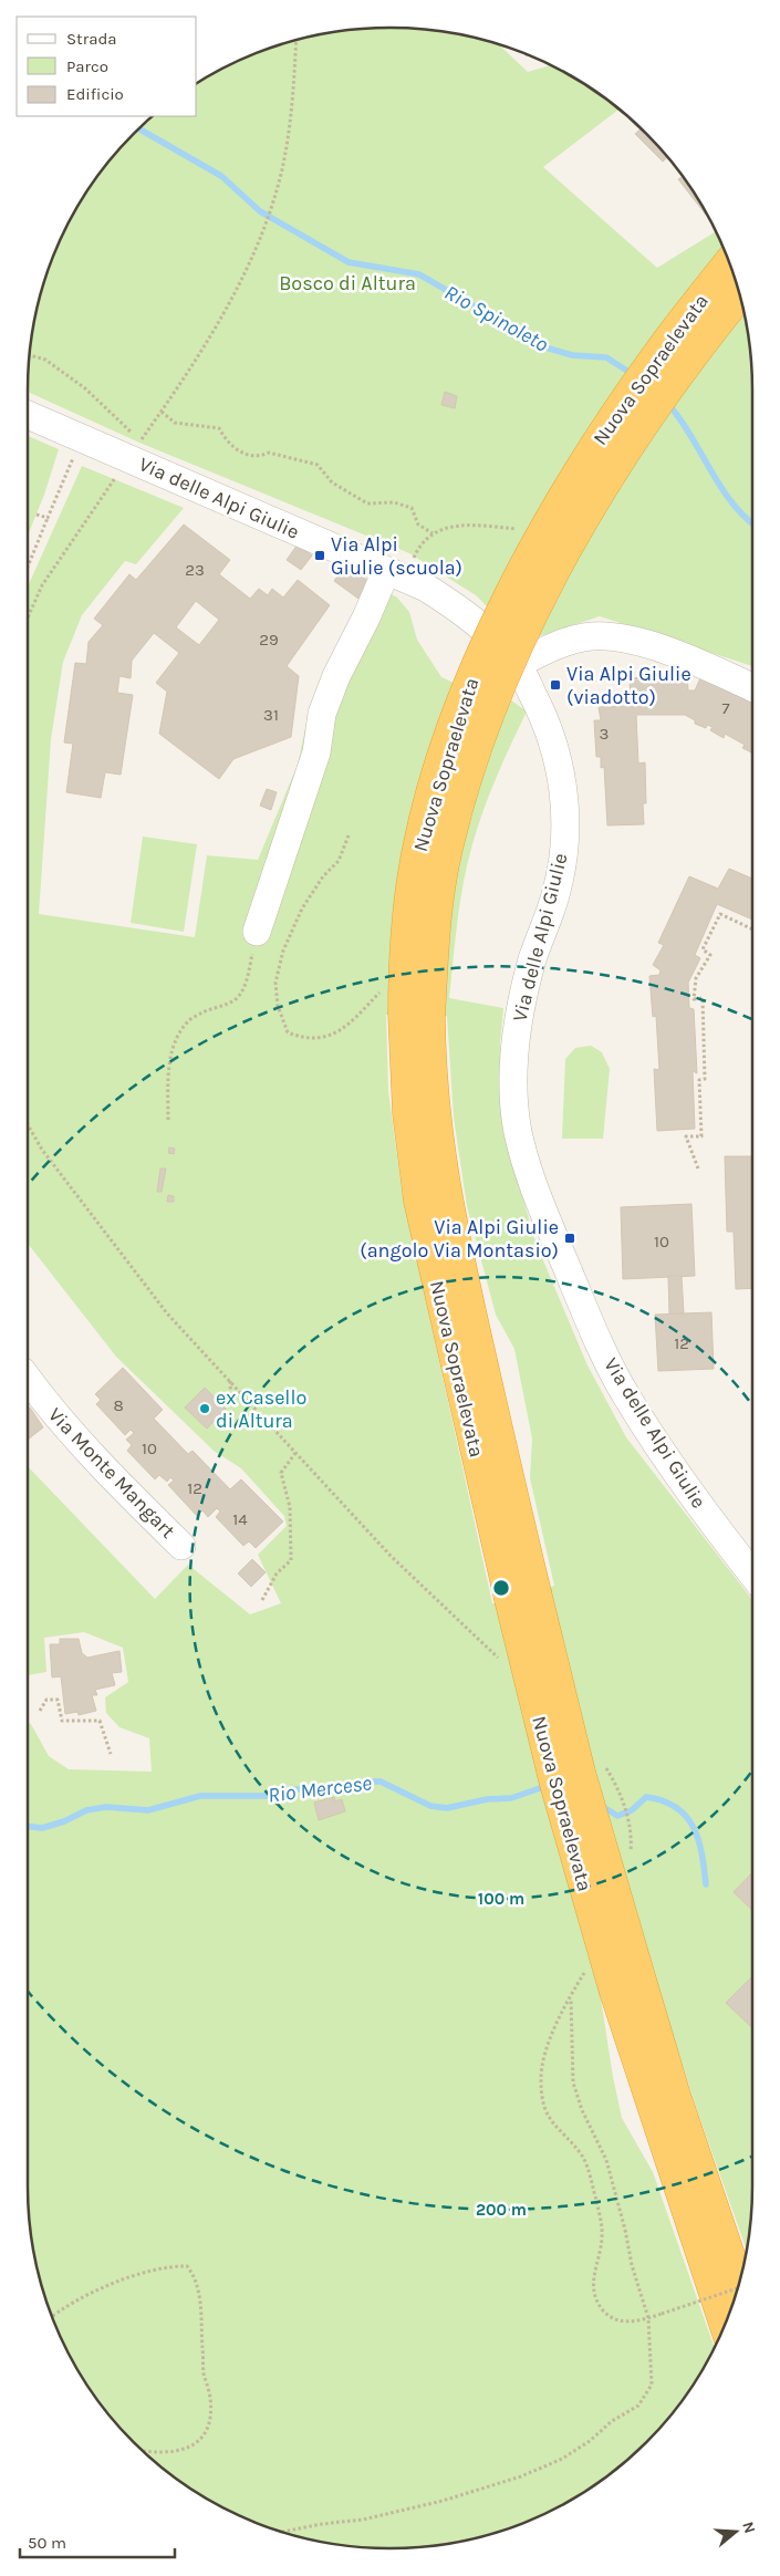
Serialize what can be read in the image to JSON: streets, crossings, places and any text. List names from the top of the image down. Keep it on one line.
{"streets":{"highway":["Nuova Sopraelevata"],"street":["Via delle Alpi Giulie","Via Monte Mangart"]},"water":["Rio Spinoleto","Rio Mercese"],"parks":["Bosco di Altura"],"places":{"transit":["Via Alpi Giulie (scuola)","Via Alpi Giulie (viadotto)","Via Alpi Giulie (angolo Via Montasio)"],"other":["ex Casello di Altura"]},"house_numbers":["23","29","7","31","3","10","12","8","10","12","14"],"legend":["Strada","Parco","Edificio"],"scale_bar":"50 m","north":"right","rings":["100 m","200 m"]}
